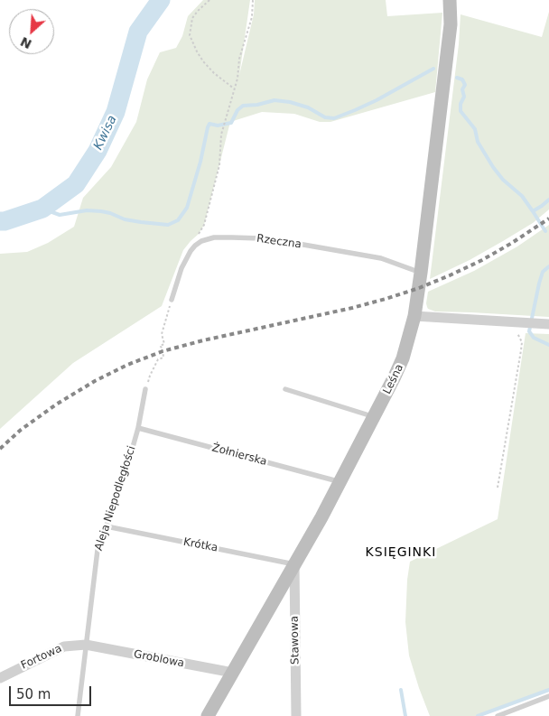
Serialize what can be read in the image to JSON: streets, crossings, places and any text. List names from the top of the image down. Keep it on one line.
{"streets":{"main road":["Leśna"],"street":["Stawowa","Fortowa","Groblowa"],"lane":["Rzeczna","Żołnierska","Aleja Niepodległości","Krótka"]},"crossings":[["Rzeczna","Leśna"],["Leśna","Żołnierska"],["Leśna","Krótka"],["Leśna","Stawowa"],["Leśna","Groblowa"],["Żołnierska","Aleja Niepodległości"],["Aleja Niepodległości","Krótka"],["Aleja Niepodległości","Fortowa"],["Aleja Niepodległości","Groblowa"],["Krótka","Stawowa"],["Fortowa","Groblowa"]],"districts":["KSIĘGINKI"],"water":["Kwisa"],"scale_bar":"50 m","north":"bottom left"}
